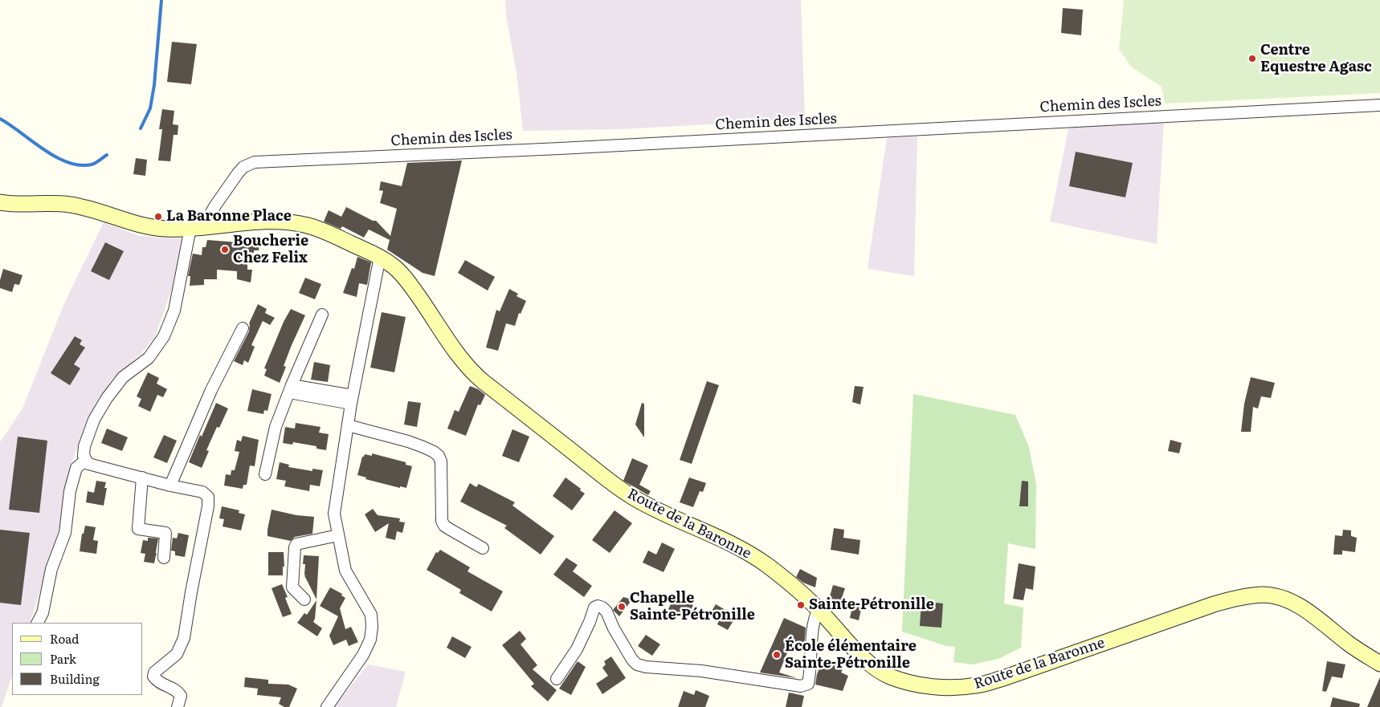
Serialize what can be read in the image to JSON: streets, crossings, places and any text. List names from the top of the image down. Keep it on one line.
{"streets":{"main road":["Route de la Baronne"],"street":["Chemin des Iscles"]},"crossings":[["Chemin des Iscles","Route de la Baronne"]],"places":["Centre Equestre Agasc","La Baronne Place","Boucherie Chez Felix","Sainte-Pétronille","Chapelle Sainte-Pétronille","École élémentaire Sainte-Pétronille"],"legend":["Road","Park","Building"]}
